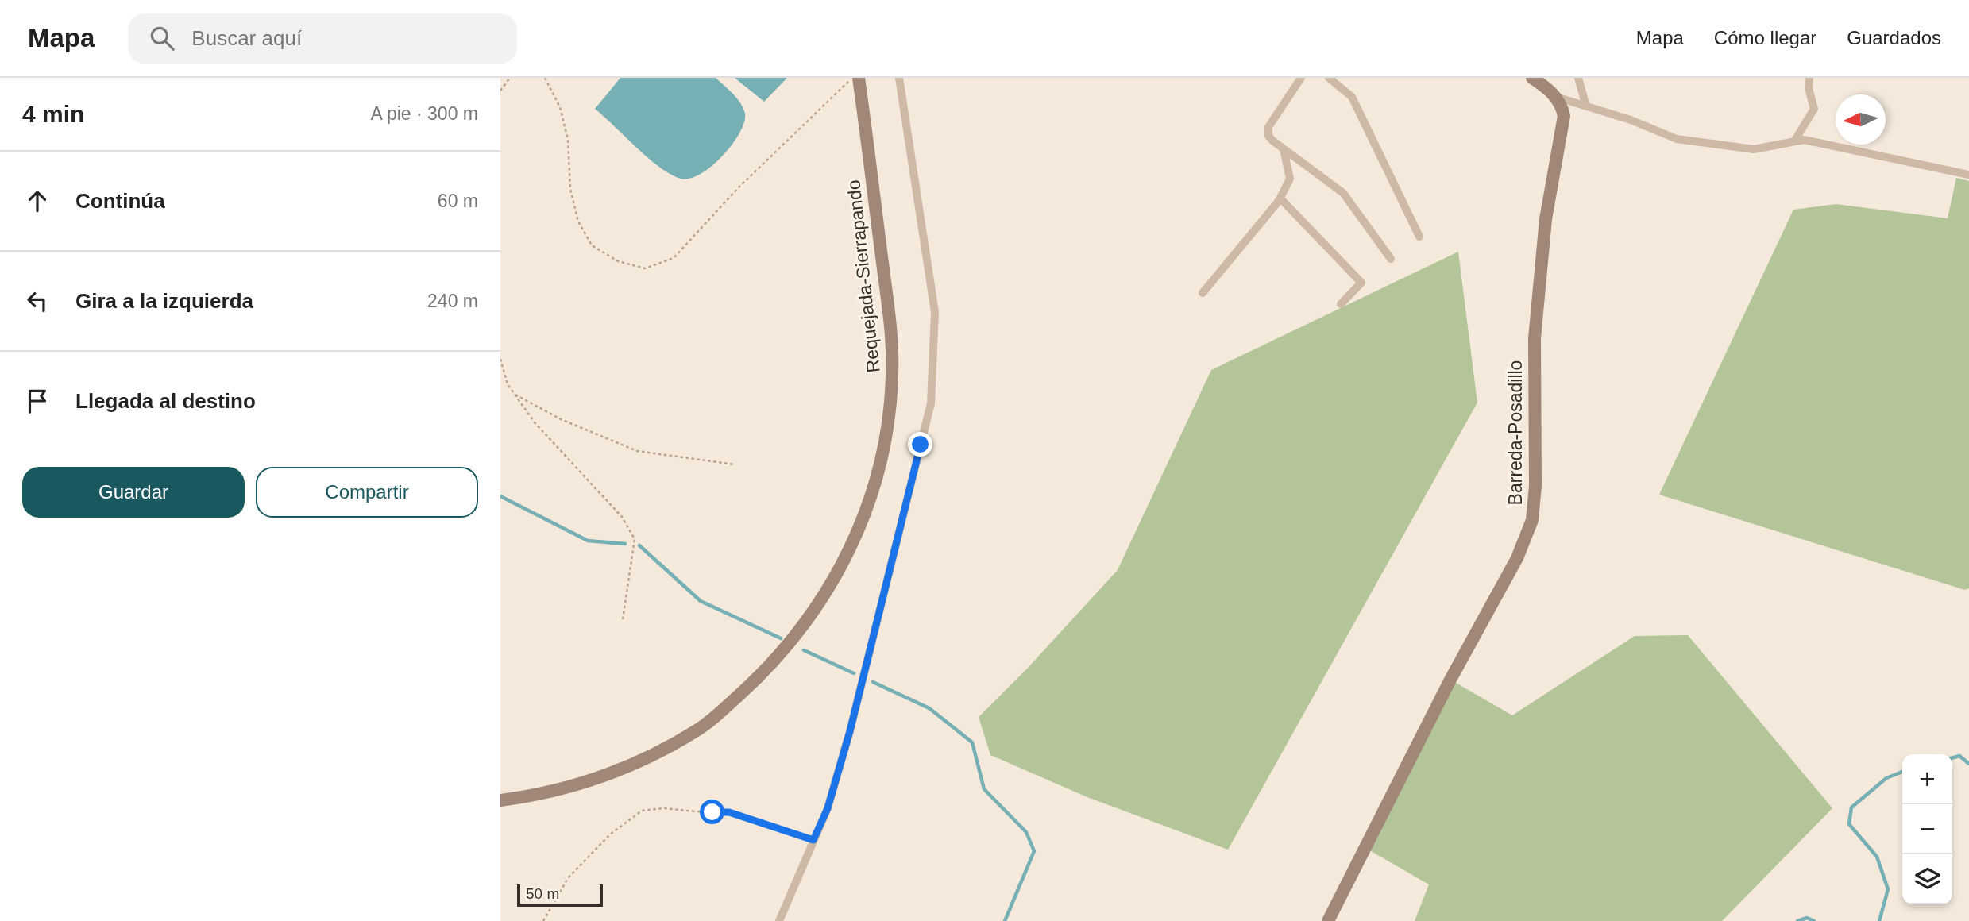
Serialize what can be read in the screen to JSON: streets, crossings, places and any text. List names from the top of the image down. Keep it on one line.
{"streets":{"street":["Requejada-Sierrapando","Barreda-Posadillo"]},"scale_bar":"50 m","north":"left","page":{"header":"Mapa","search":"Buscar aquí","nav":["Mapa","Cómo llegar","Guardados"],"heading":["4 min","A pie · 300 m"],"list":[["Continúa","60 m"],["Gira a la izquierda","240 m"],"Llegada al destino"],"buttons":["Guardar","Compartir"],"map_buttons":["+","−"],"scale":"50 m"}}
